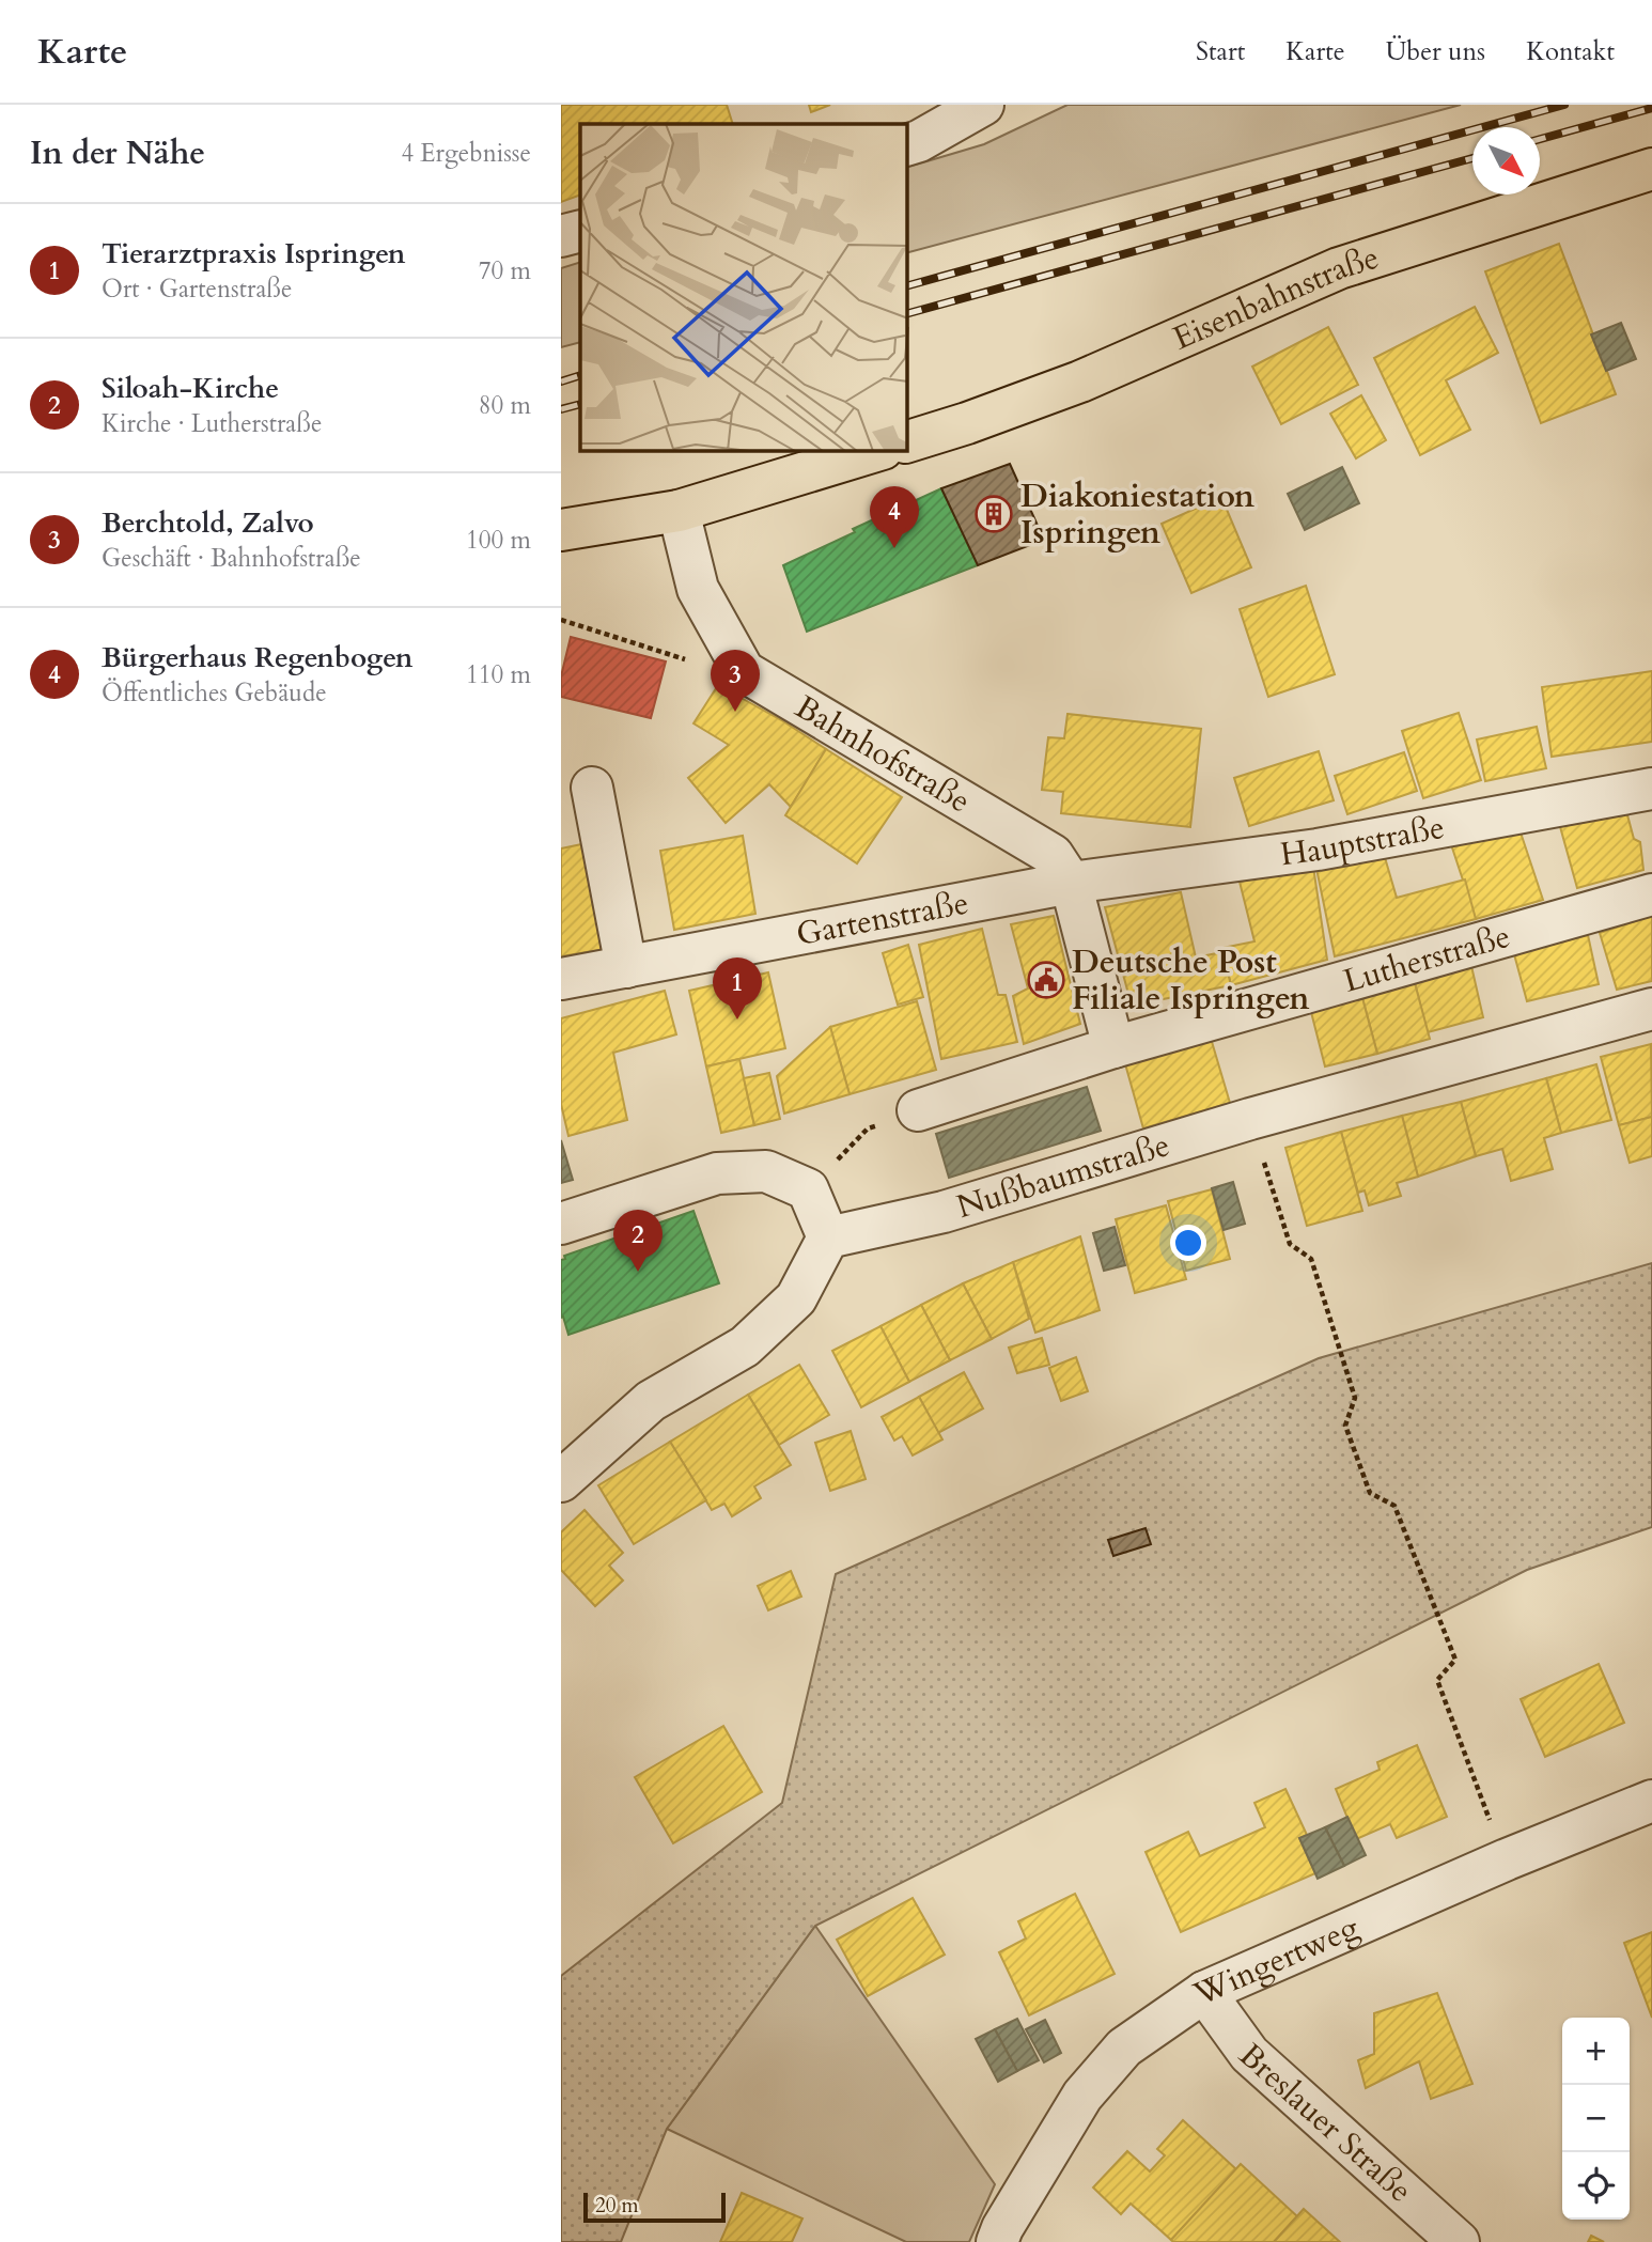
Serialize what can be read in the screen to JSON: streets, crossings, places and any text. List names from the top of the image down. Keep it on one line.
{"streets":{"main road":["Eisenbahnstraße"],"street":["Bahnhofstraße","Hauptstraße","Gartenstraße","Lutherstraße","Nußbaumstraße","Wingertweg","Breslauer Straße"]},"crossings":[["Bahnhofstraße","Hauptstraße"],["Bahnhofstraße","Gartenstraße"],["Hauptstraße","Gartenstraße"],["Wingertweg","Breslauer Straße"]],"places":{"building":["Diakoniestation Ispringen"],"public building":["Deutsche Post Filiale Ispringen"]},"scale_bar":"20 m","north":"bottom right","page":{"header":"Karte","nav":["Start","Karte","Über uns","Kontakt"],"heading":["In der Nähe","4 Ergebnisse"],"list":[{"mark":"1","name":"Tierarztpraxis Ispringen","note":"Ort · Gartenstraße","value":"70 m"},{"mark":"2","name":"Siloah-Kirche","note":"Kirche · Lutherstraße","value":"80 m"},{"mark":"3","name":"Berchtold, Zalvo","note":"Geschäft · Bahnhofstraße","value":"100 m"},{"mark":"4","name":"Bürgerhaus Regenbogen","note":"Öffentliches Gebäude","value":"110 m"}],"pins":["4","3","1","2"],"map_buttons":["+","−"],"scale":"20 m"}}
